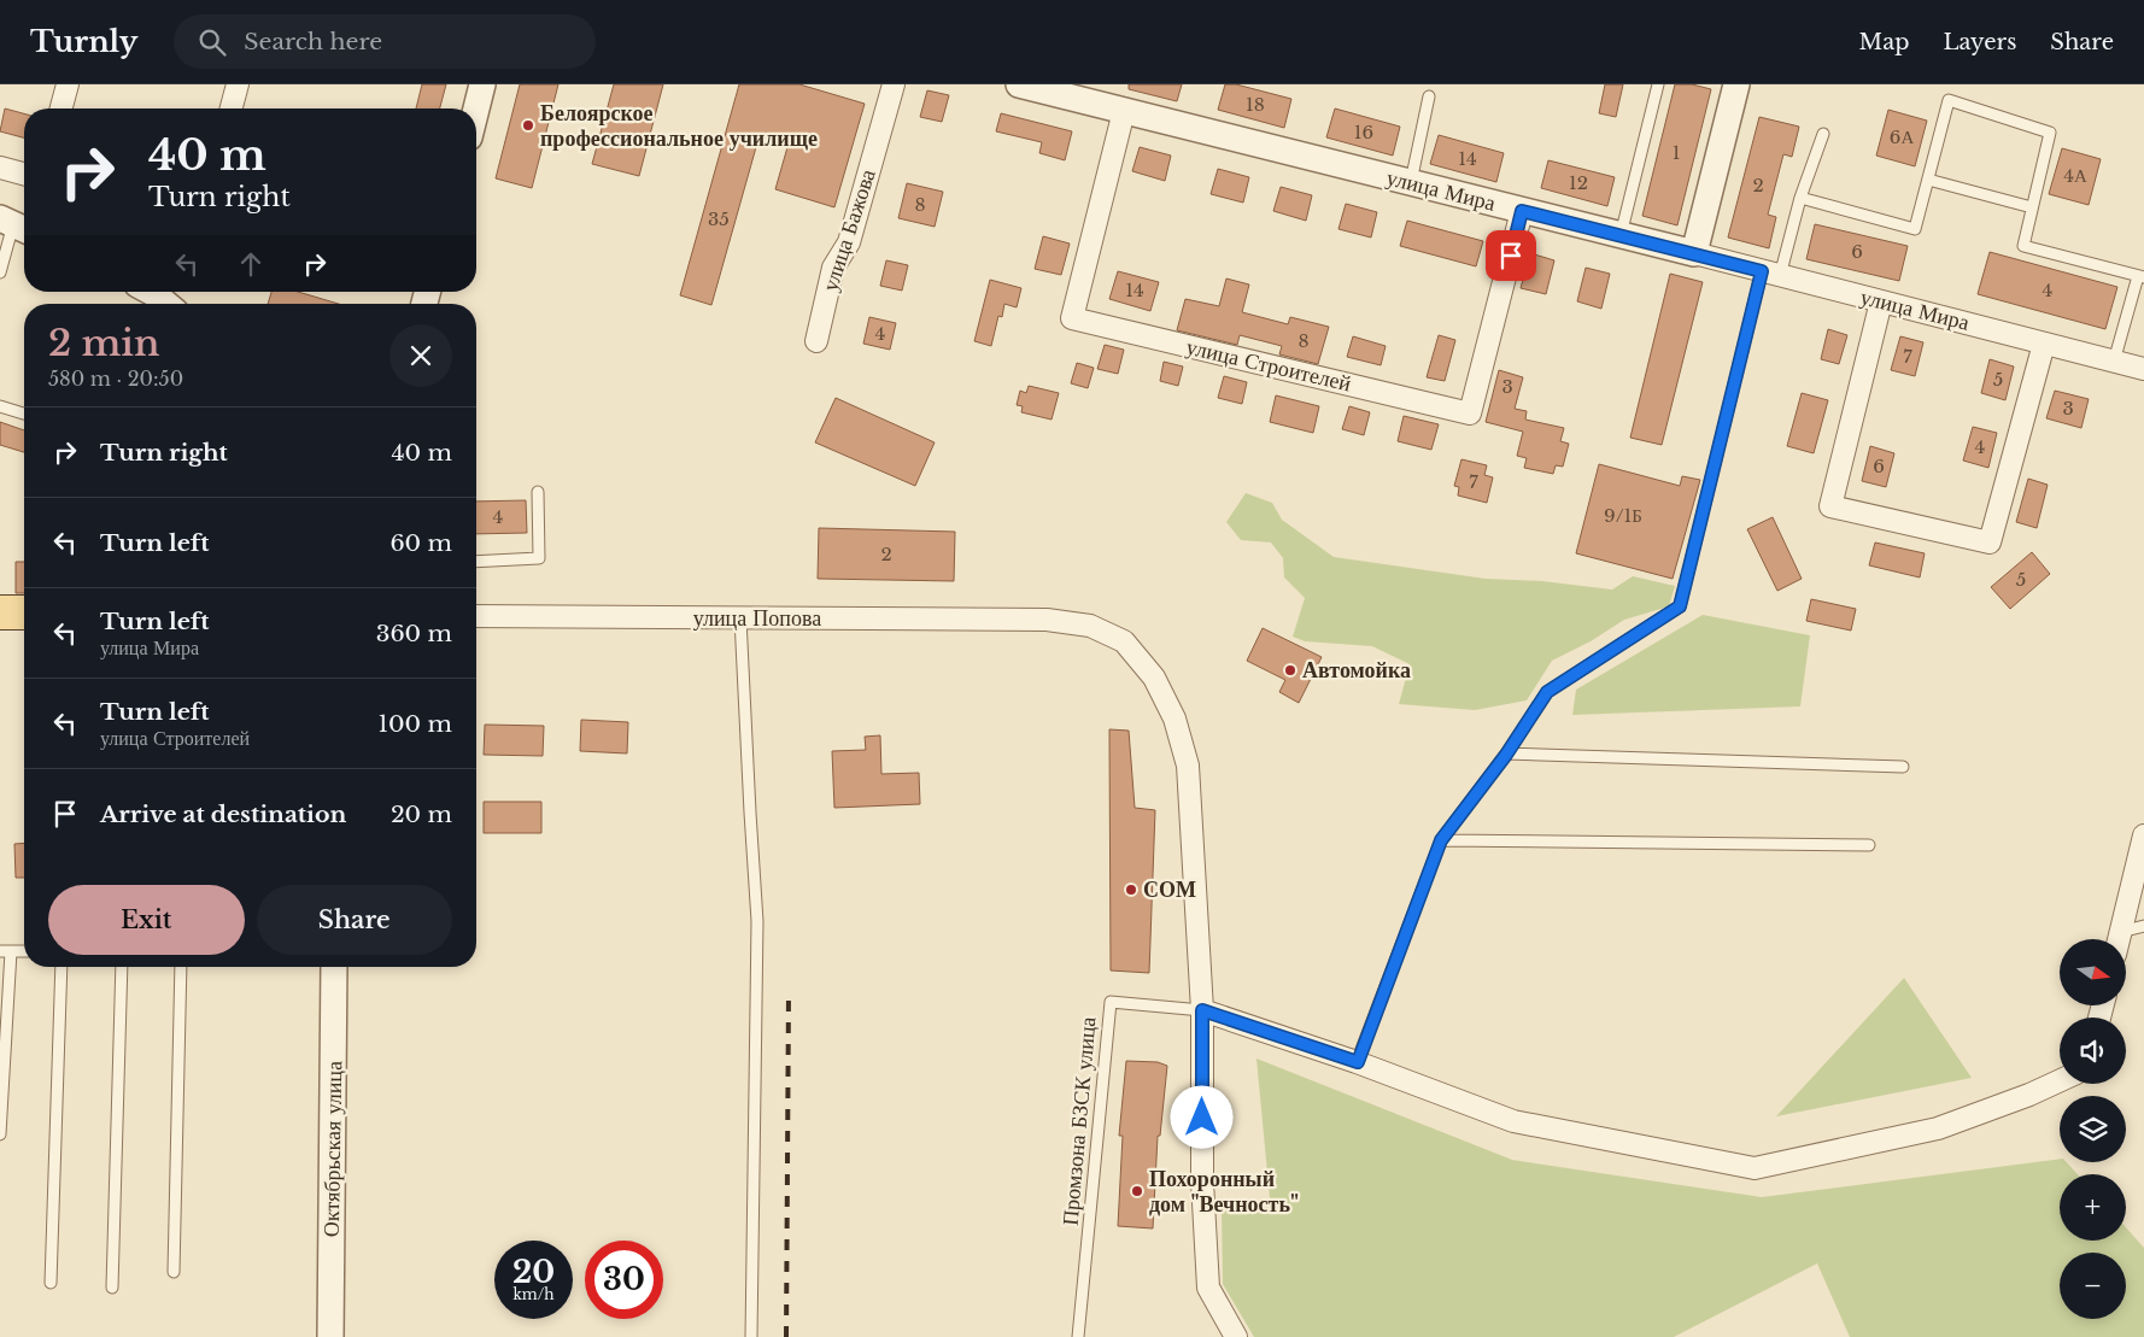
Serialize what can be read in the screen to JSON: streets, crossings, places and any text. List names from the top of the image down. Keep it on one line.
{"streets":{"street":["улица Мира","улица Бажова","улица Строителей","улица Попова","Октябрьская улица"],"lane":["Промзона БЗСК улица"]},"crossings":[["улица Мира","улица Строителей"],["улица Попова","Промзона БЗСК улица"]],"places":["Белоярское профессиональное училище","Автомойка","СОМ","Похоронный дом \"Вечность\""],"house_numbers":["18","16","6А","1","14","4А","12","2","8","35","6","14","4","4","8","7","5","3","3","4","6","7","9/1Б","4","2","5"],"north":"right","page":{"header":"Turnly","search":"Search here","nav":["Map","Layers","Share"],"turn":["40 m","Turn right"],"heading":["2 min","580 m · 20:50"],"list":[{"name":"Turn right","value":"40 m"},{"name":"Turn left","value":"60 m"},{"name":"Turn left","note":"улица Мира","value":"360 m"},{"name":"Turn left","note":"улица Строителей","value":"100 m"},{"name":"Arrive at destination","value":"20 m"}],"buttons":["Exit","Share"],"map_buttons":["+","−"],"speed":"20 km/h","limit":"30"}}
